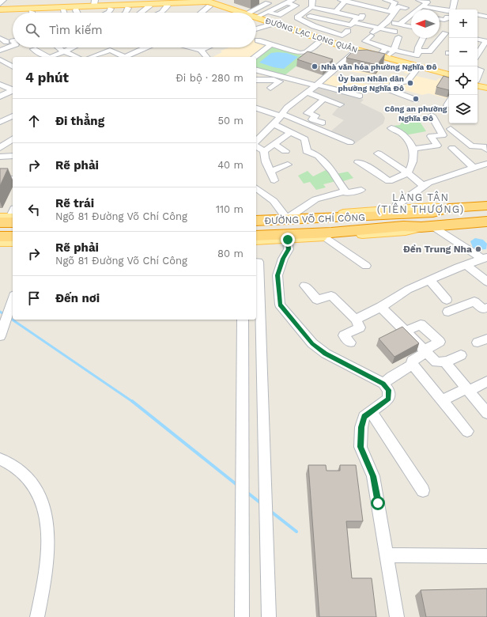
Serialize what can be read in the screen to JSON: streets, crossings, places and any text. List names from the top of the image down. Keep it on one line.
{"streets":{"highway":["ĐƯỜNG VÕ CHÍ CÔNG"],"main road":["ĐƯỜNG LẠC LONG QUÂN"]},"districts":["LÀNG TÂN (TIÊN THƯỢNG)"],"places":["Nhà văn hóa phường Nghĩa Đô","Ủy ban Nhân dân phường Nghĩa Đô","Công an phường Nghĩa Đô","Đền Trung Nha"],"north":"left","page":{"map_buttons":["+","−"],"search":"Tìm kiếm","heading":["4 phút","Đi bộ · 280 m"],"list":[["Đi thẳng","50 m"],["Rẽ phải","40 m"],["Rẽ trái","Ngõ 81 Đường Võ Chí Công","110 m"],["Rẽ phải","Ngõ 81 Đường Võ Chí Công","80 m"],"Đến nơi"]}}
